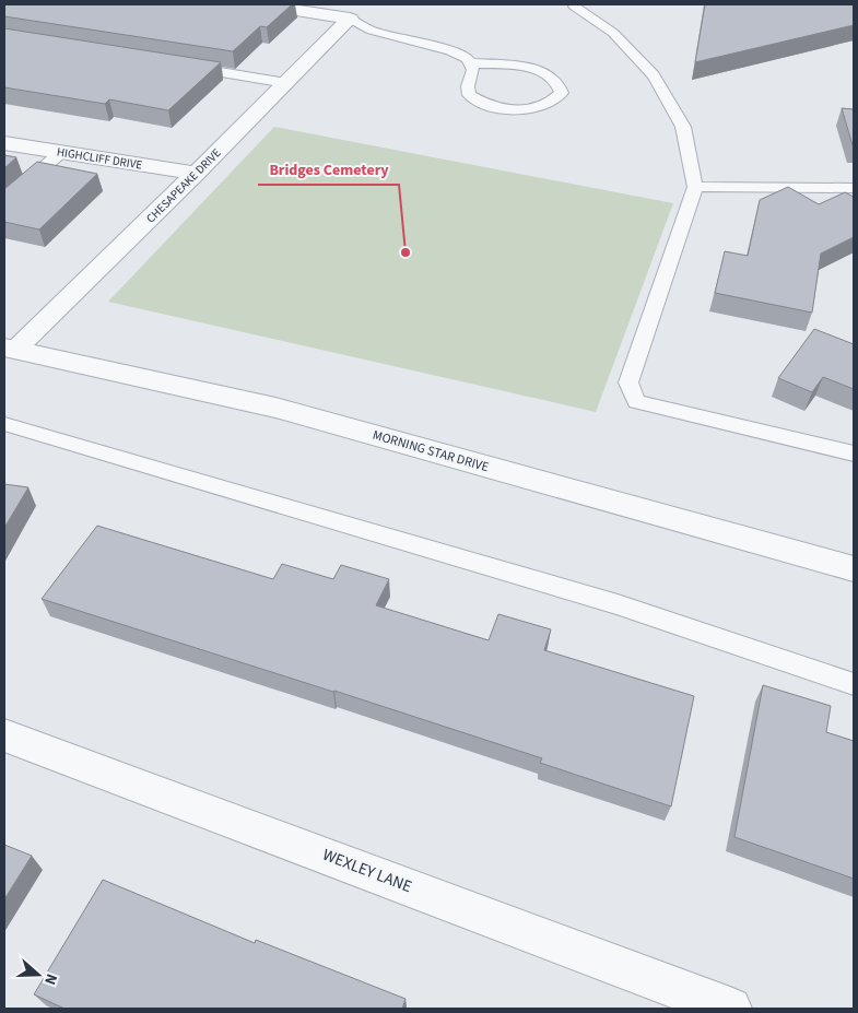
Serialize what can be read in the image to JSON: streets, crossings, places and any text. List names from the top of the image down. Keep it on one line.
{"streets":{"street":["HIGHCLIFF DRIVE","CHESAPEAKE DRIVE","MORNING STAR DRIVE","WEXLEY LANE"]},"crossings":[["HIGHCLIFF DRIVE","CHESAPEAKE DRIVE"],["CHESAPEAKE DRIVE","MORNING STAR DRIVE"]],"places":["Bridges Cemetery"],"north":"right"}
